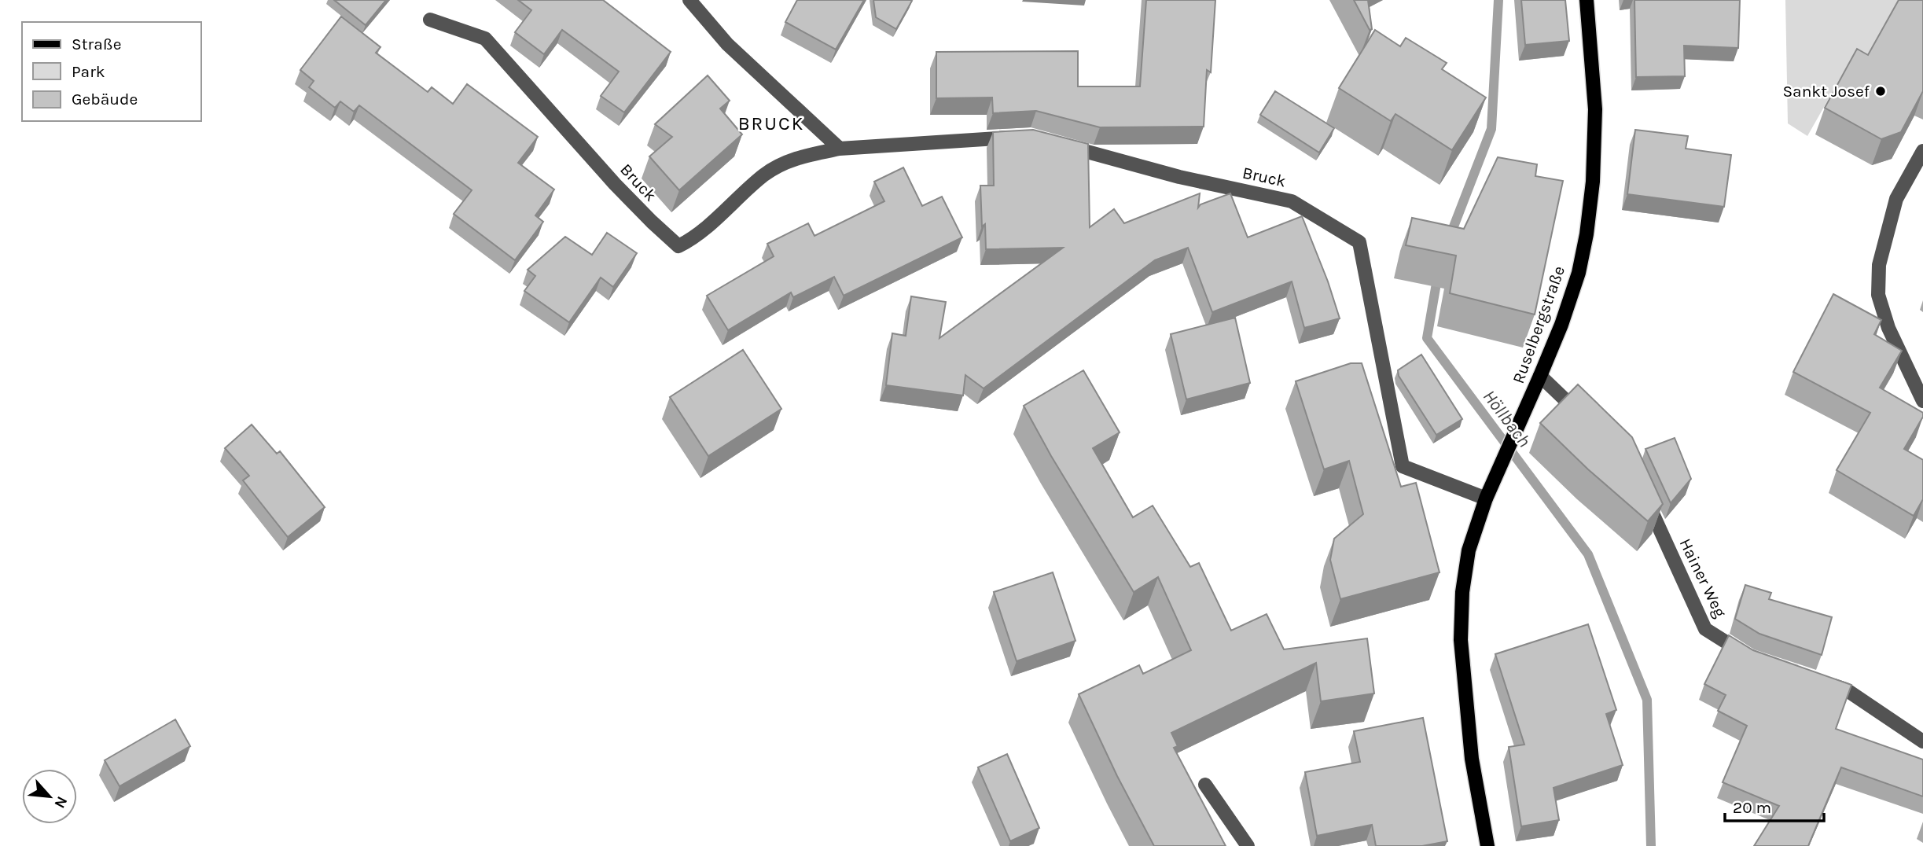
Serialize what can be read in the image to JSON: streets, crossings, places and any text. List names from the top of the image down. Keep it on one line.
{"streets":{"main road":["Ruselbergstraße"],"street":["Bruck","Hainer Weg"]},"crossings":[["Bruck","Ruselbergstraße"]],"districts":["BRUCK"],"water":["Höllbach"],"places":["Sankt Josef"],"legend":["Straße","Park","Gebäude"],"scale_bar":"20 m","north":"bottom right"}
